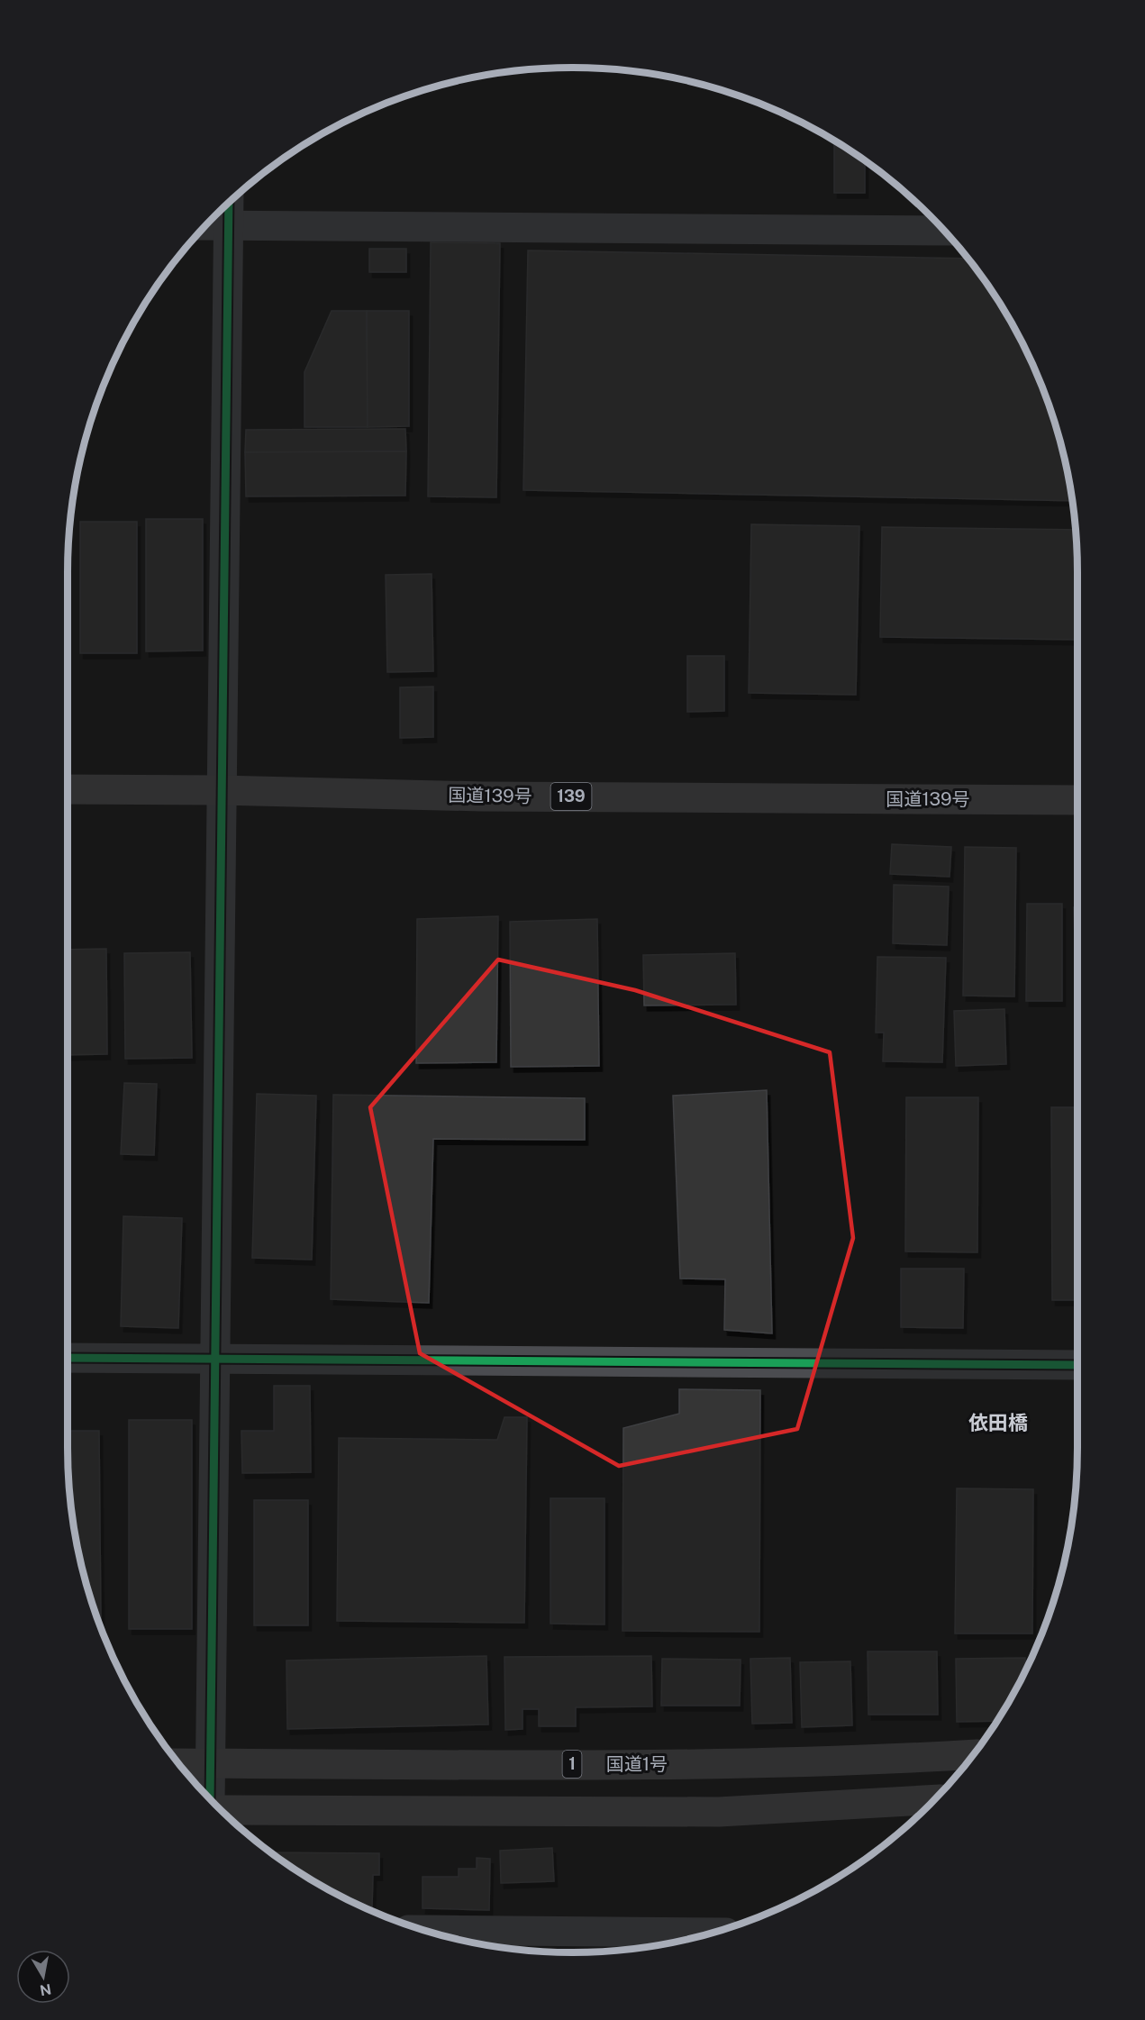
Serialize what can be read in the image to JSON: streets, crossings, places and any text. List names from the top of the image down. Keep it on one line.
{"streets":{"highway":["国道139号","139","1","国道1号"]},"districts":["依田橋"],"north":"bottom"}
